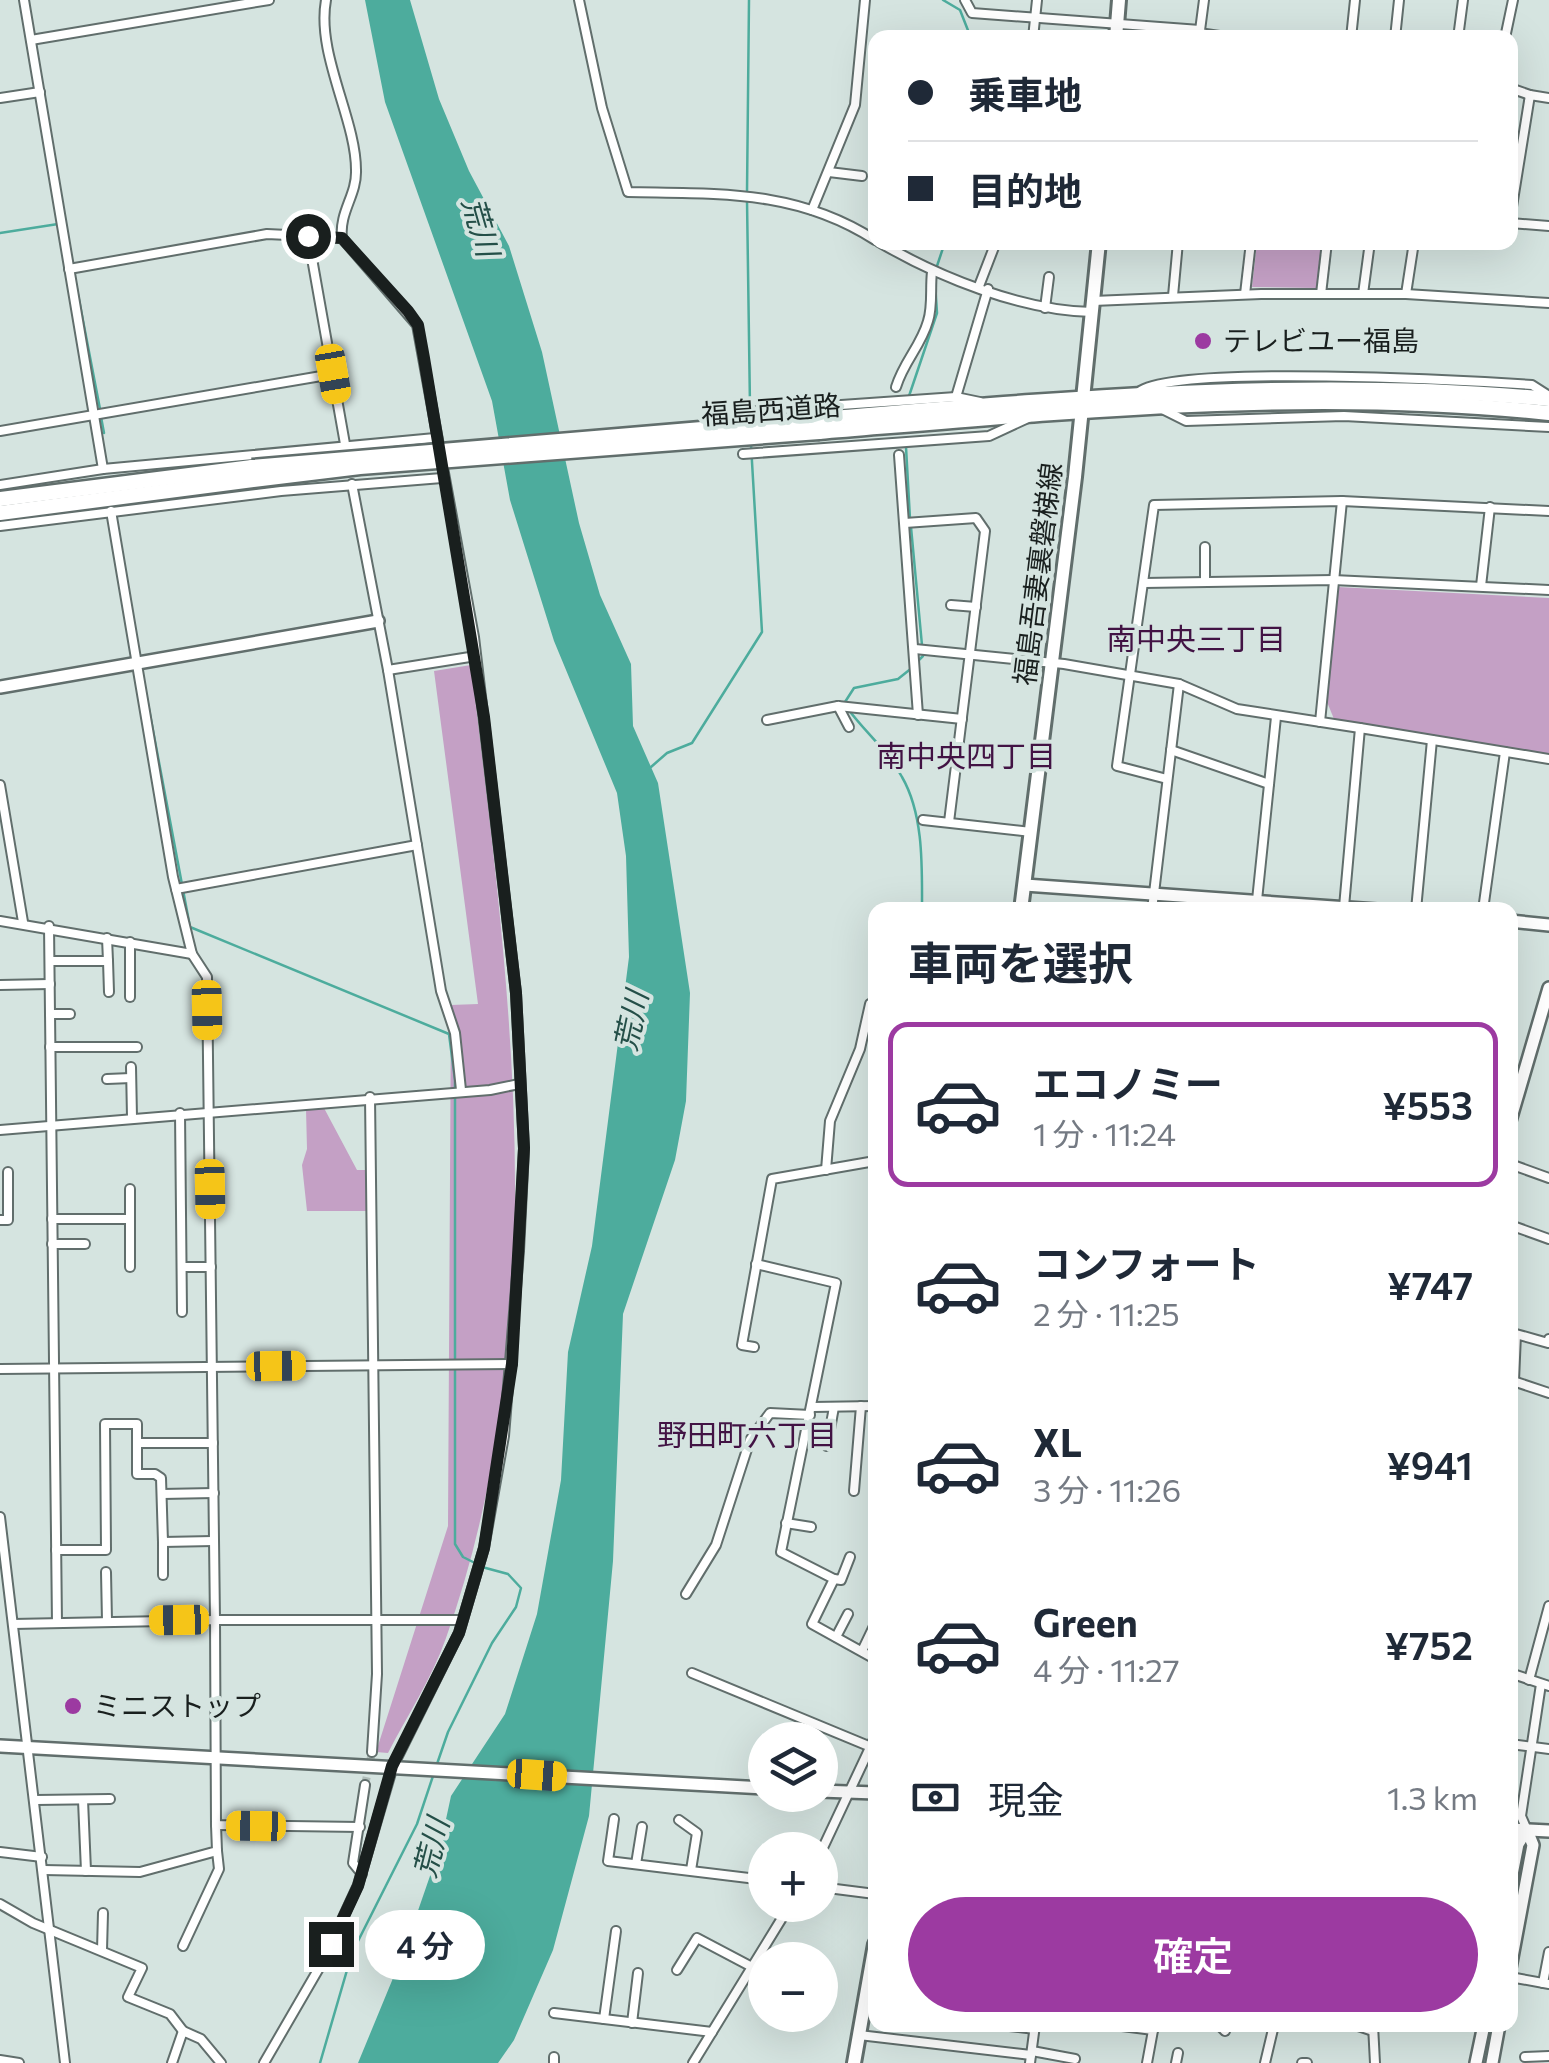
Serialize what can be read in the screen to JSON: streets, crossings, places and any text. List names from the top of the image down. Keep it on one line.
{"streets":{"highway":["福島西道路"],"main road":["福島吾妻裏磐梯線"]},"crossings":[["福島西道路","福島吾妻裏磐梯線"]],"districts":["南中央三丁目","南中央四丁目","野田町六丁目"],"water":["荒川"],"places":["テレビユー福島","ミニストップ"],"page":{"banner":["乗車地","目的地"],"heading":"車両を選択","list":[{"name":"エコノミー","note":"1 分 · 11:24","value":"¥553"},{"name":"コンフォート","note":"2 分 · 11:25","value":"¥747"},{"name":"XL","note":"3 分 · 11:26","value":"¥941"},{"name":"Green","note":"4 分 · 11:27","value":"¥752"}],"map_buttons":["+","−"],"pay":["現金","1.3 km"],"buttons":"確定","bubble":"4 分"}}
